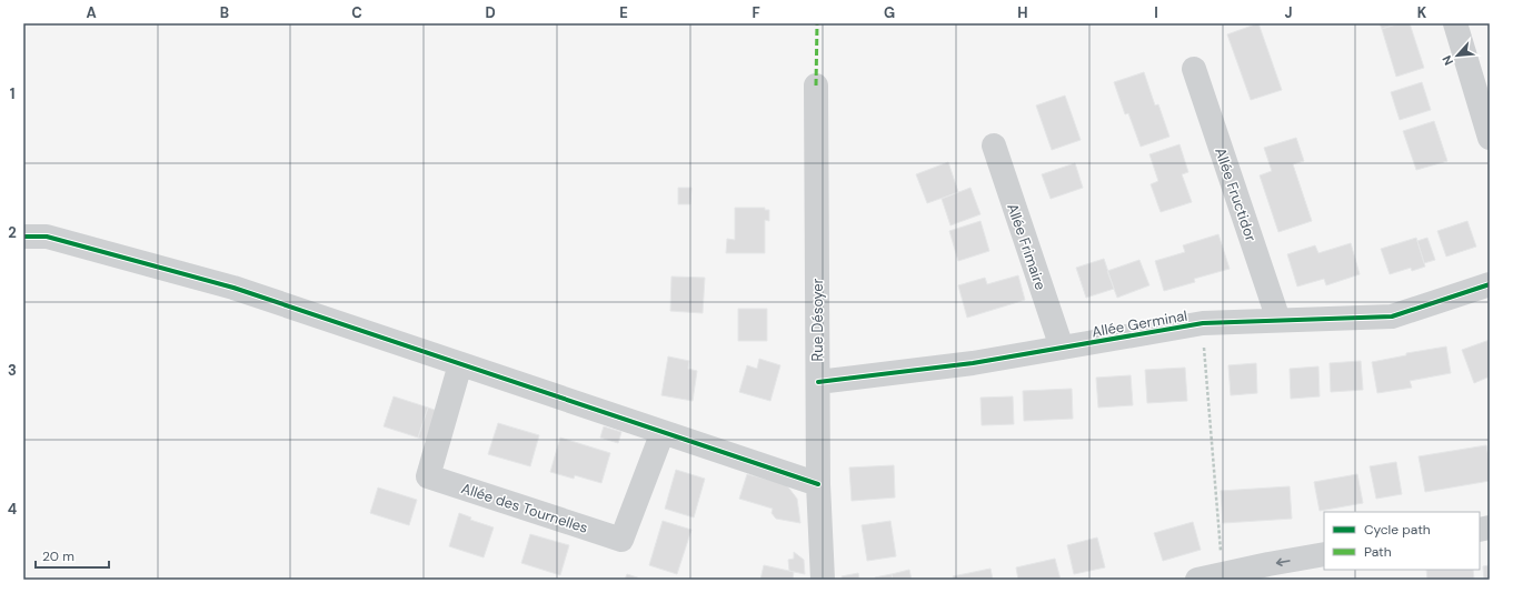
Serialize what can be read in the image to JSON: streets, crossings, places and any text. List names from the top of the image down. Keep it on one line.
{"streets":{"street":["Allée Fructidor","Allée Frimaire","Rue Désoyer","Allée Germinal","Allée des Tournelles"]},"crossings":[["Allée Fructidor","Allée Germinal"],["Allée Frimaire","Allée Germinal"],["Rue Désoyer","Allée Germinal"]],"legend":["Cycle path","Path"],"scale_bar":"20 m","north":"bottom left","grid":{"columns":["A","B","C","D","E","F","G","H","I","J","K"],"rows":["1","2","3","4"]}}
